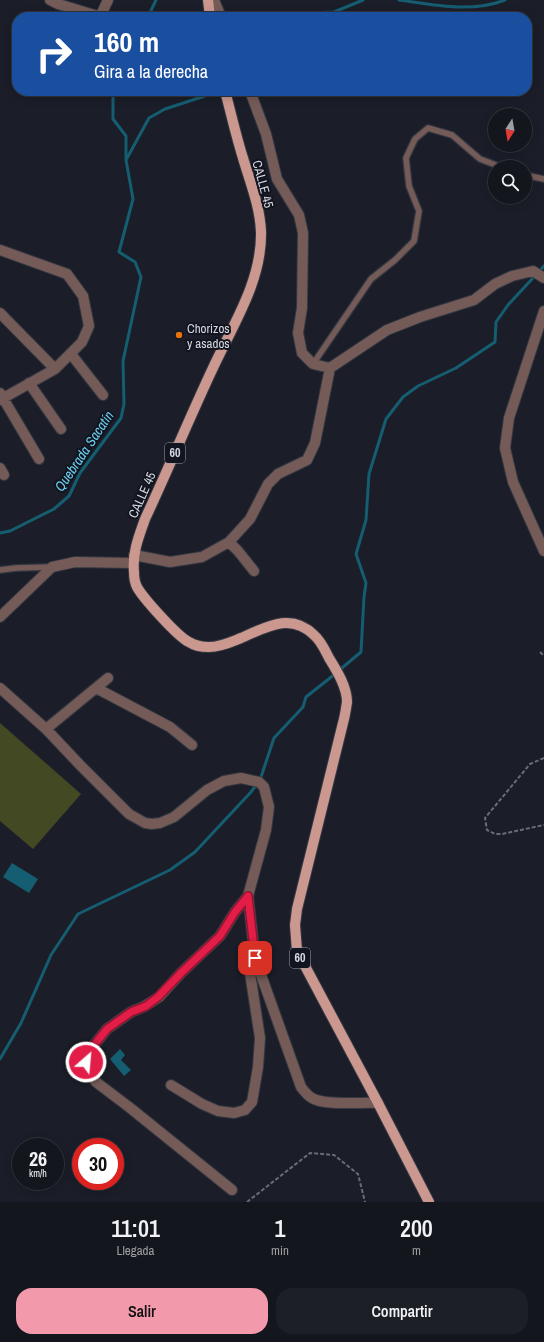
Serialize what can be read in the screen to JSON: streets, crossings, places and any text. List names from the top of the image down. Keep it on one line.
{"streets":{"main road":["CALLE 45","60"]},"crossings":[["CALLE 45","60"]],"water":["Quebrada Sacatín"],"places":["Chorizos y asados"],"north":"bottom","page":{"turn":["160 m","Gira a la derecha"],"speed":"26 km/h","limit":"30","eta":["11:01","Llegada","1","min","200","m"],"buttons":["Salir","Compartir"]}}
